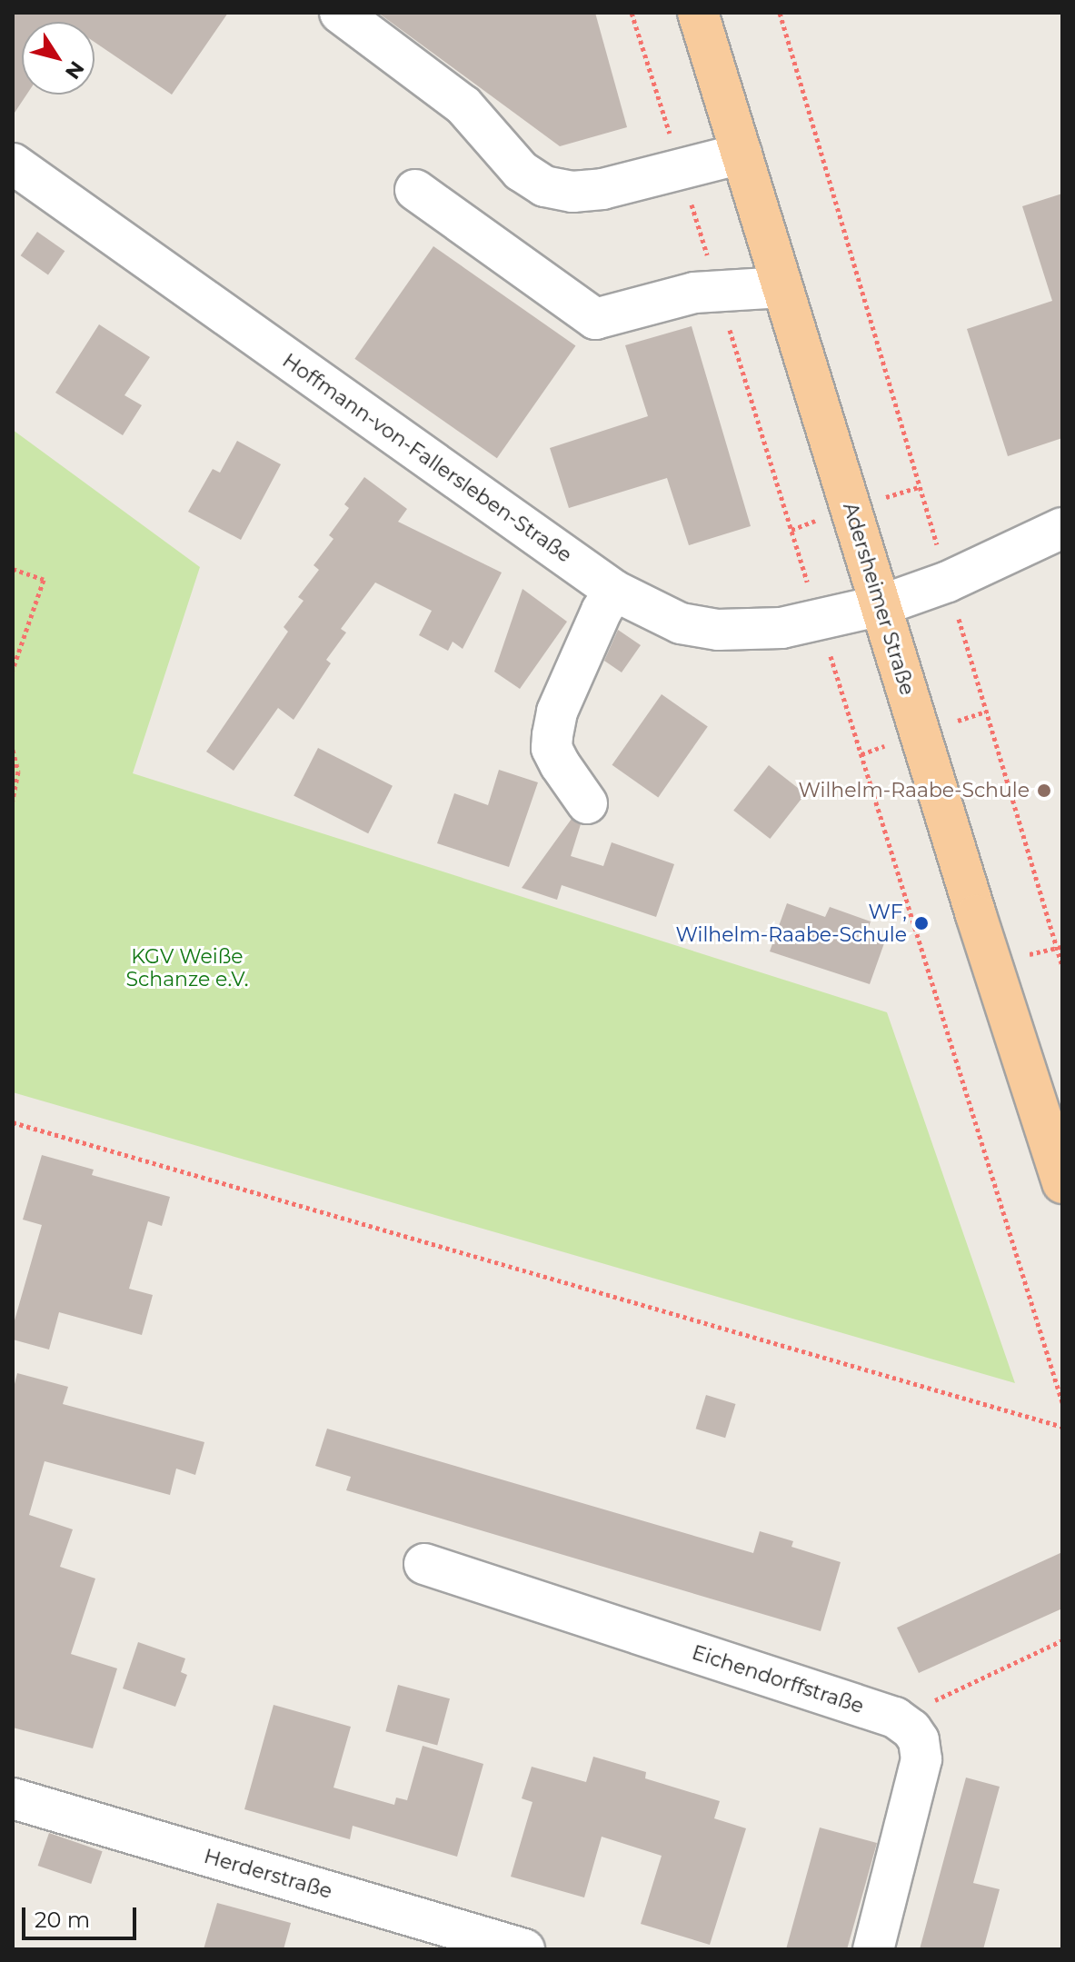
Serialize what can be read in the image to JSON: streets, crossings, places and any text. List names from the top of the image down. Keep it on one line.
{"streets":{"main road":["Adersheimer Straße"],"street":["Hoffmann-von-Fallersleben-Straße","Eichendorffstraße","Herderstraße"]},"crossings":[["Hoffmann-von-Fallersleben-Straße","Adersheimer Straße"]],"parks":["KGV Weiße Schanze e.V."],"places":["Wilhelm-Raabe-Schule","WF, Wilhelm-Raabe-Schule"],"scale_bar":"20 m","north":"bottom right"}
